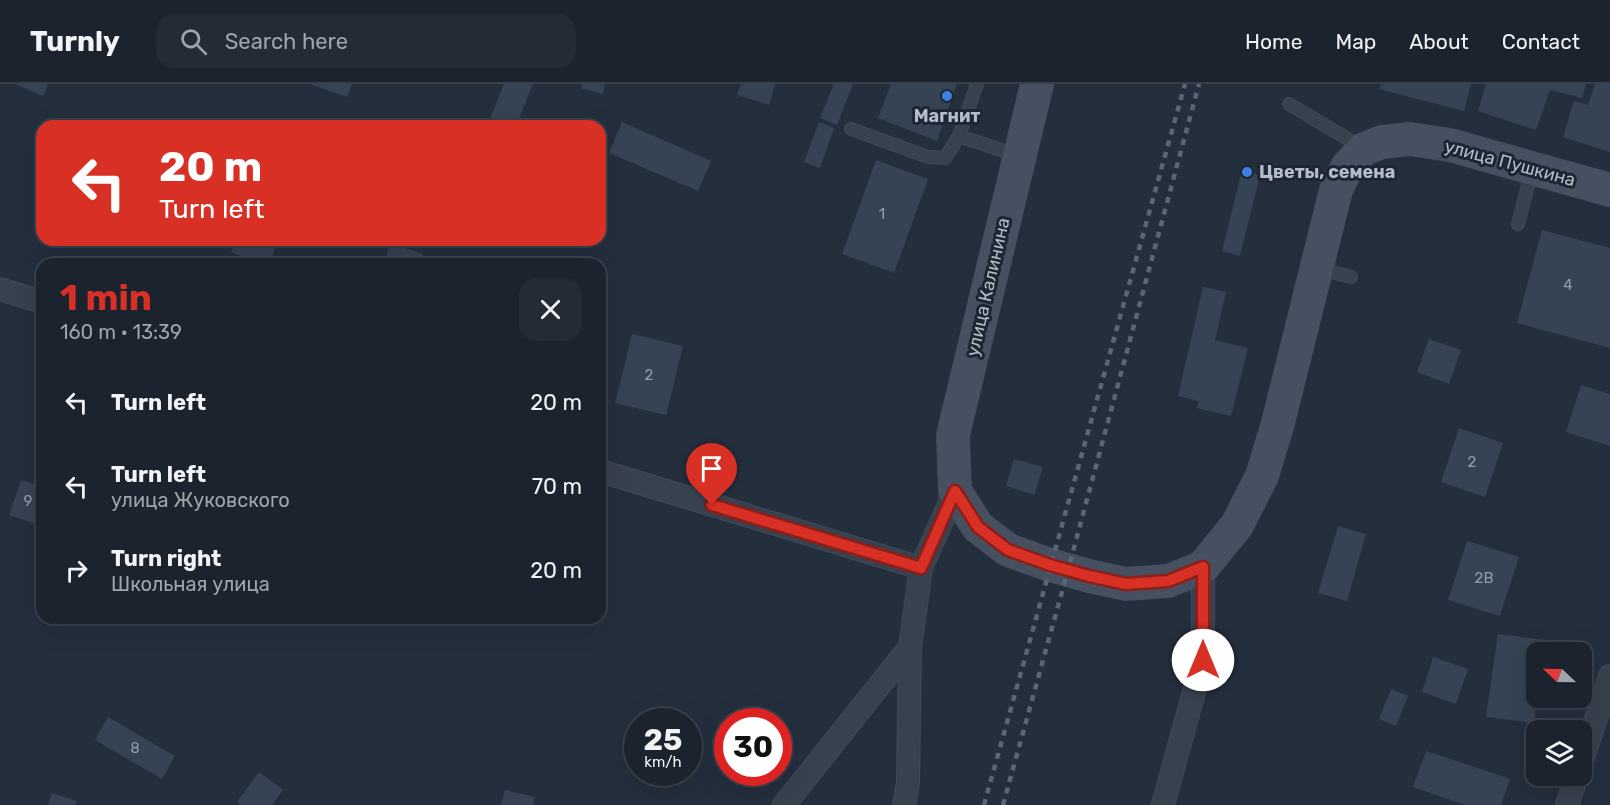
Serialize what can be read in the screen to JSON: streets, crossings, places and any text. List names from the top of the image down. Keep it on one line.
{"streets":{"main road":["улица Пушкина","улица Калинина"]},"places":["Магнит","Цветы, семена"],"house_numbers":["1","4","2","2","9","2В","8"],"north":"left","page":{"header":"Turnly","search":"Search here","nav":["Home","Map","About","Contact"],"turn":["20 m","Turn left"],"heading":["1 min","160 m · 13:39"],"list":[{"name":"Turn left","value":"20 m"},{"name":"Turn left","note":"улица Жуковского","value":"70 m"},{"name":"Turn right","note":"Школьная улица","value":"20 m"}],"speed":"25 km/h","limit":"30"}}
